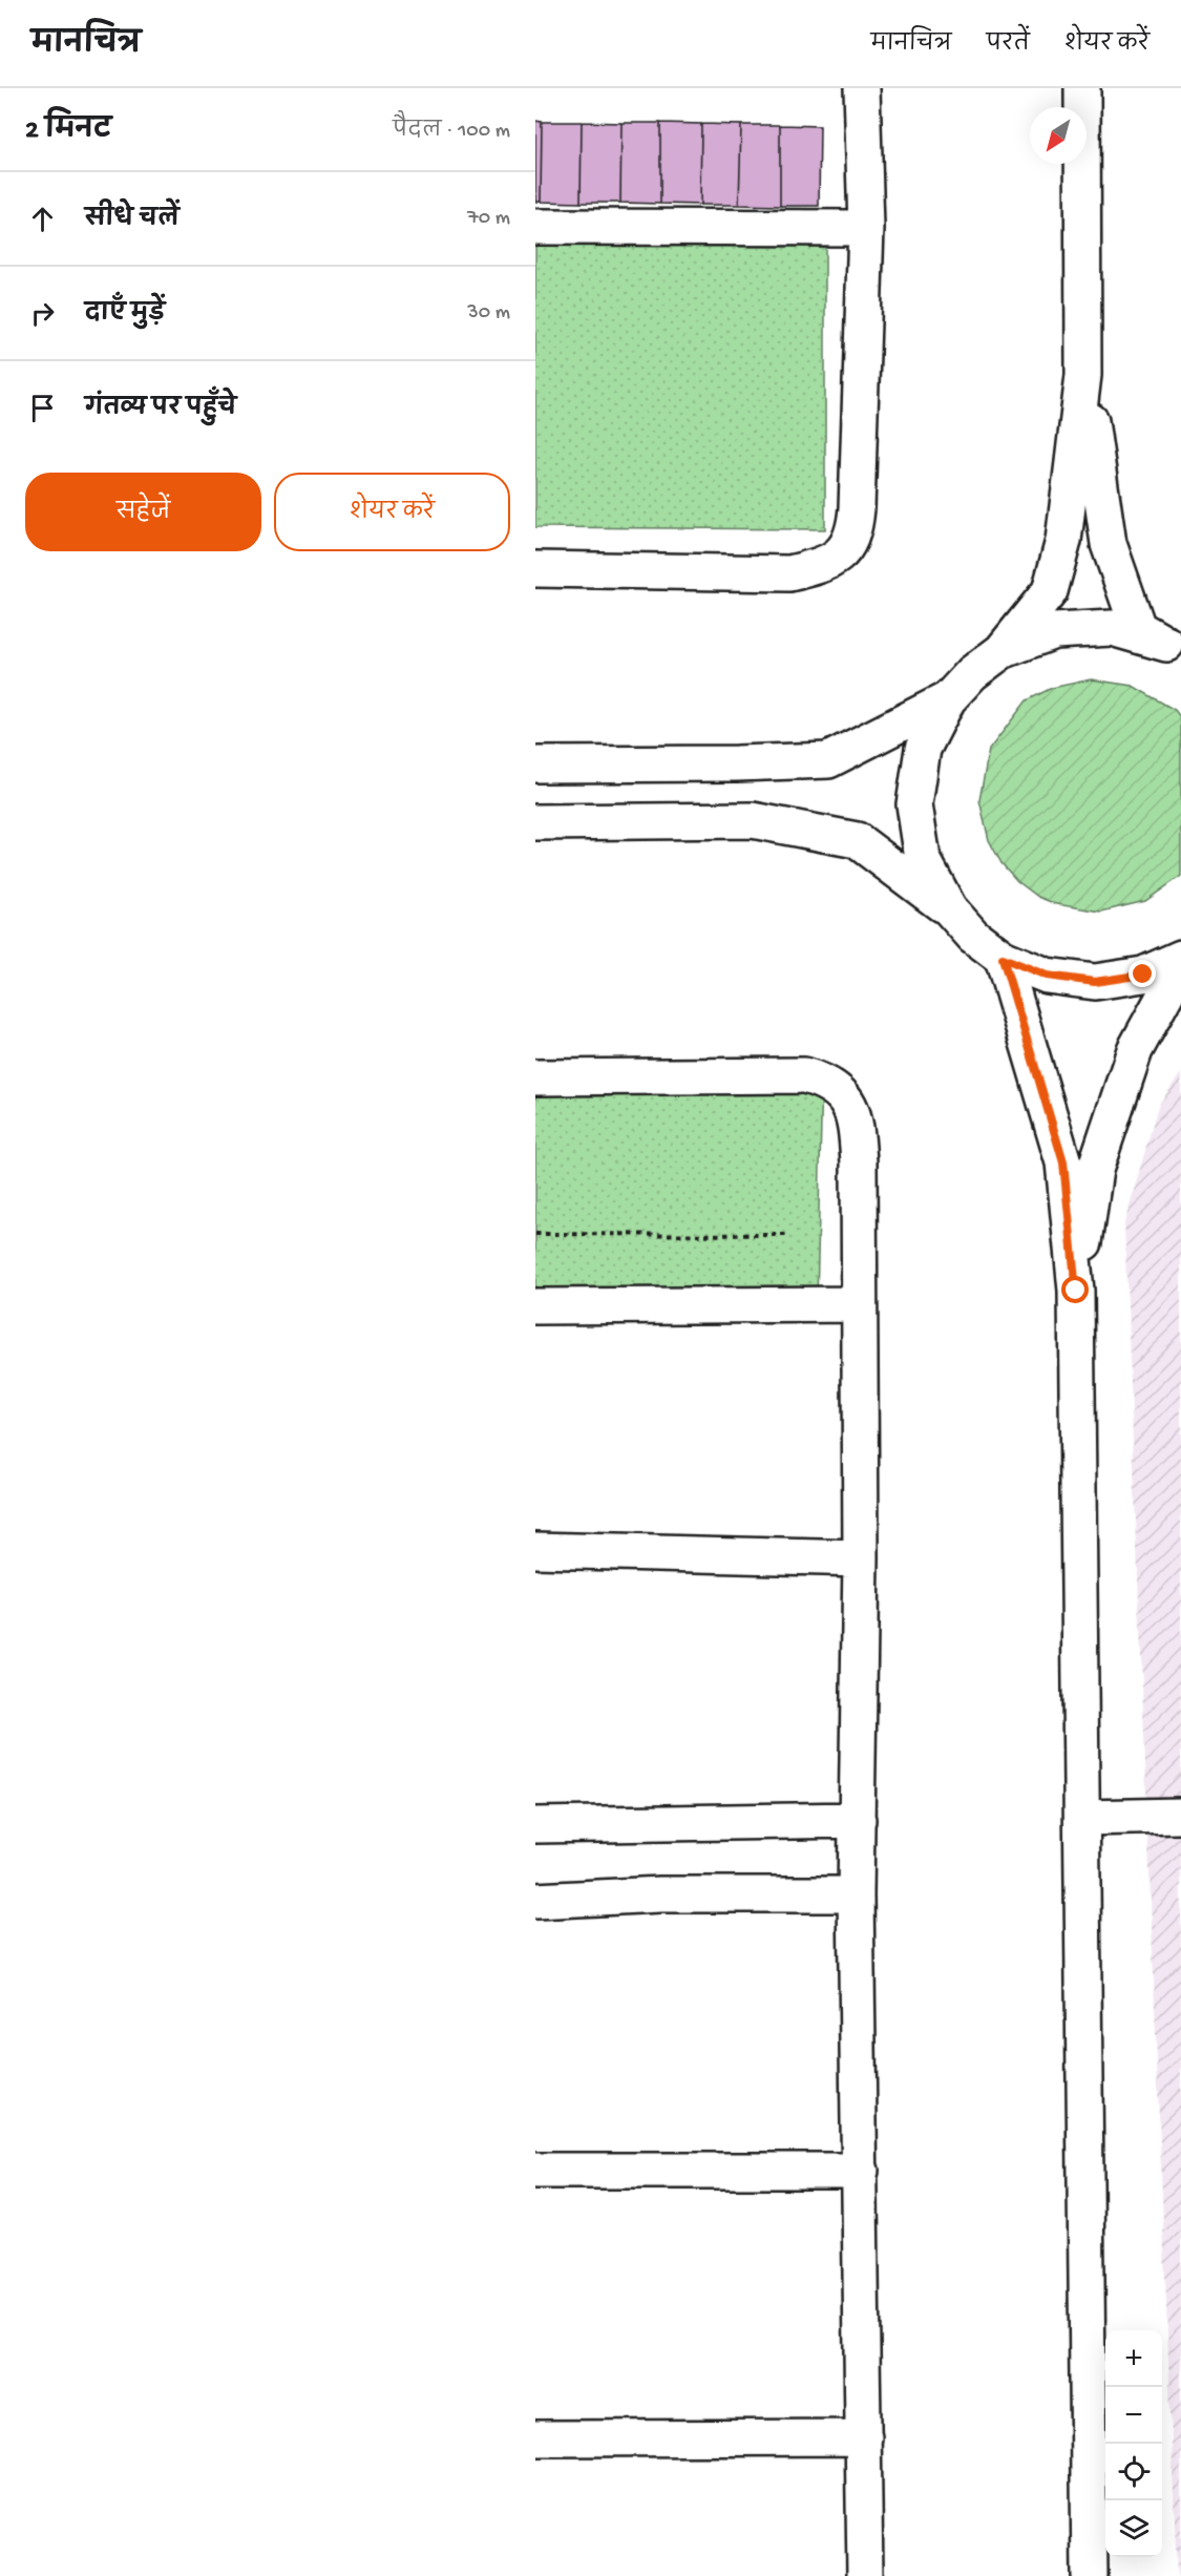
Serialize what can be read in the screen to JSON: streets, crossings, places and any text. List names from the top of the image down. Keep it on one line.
{"north":"bottom left","page":{"header":"मानचित्र","nav":["मानचित्र","परतें","शेयर करें"],"heading":["2 मिनट","पैदल · 100 m"],"list":[["सीधे चलें","70 m"],["दाएँ मुड़ें","30 m"],"गंतव्य पर पहुँचे"],"buttons":["सहेजें","शेयर करें"],"map_buttons":["+","−"]}}
